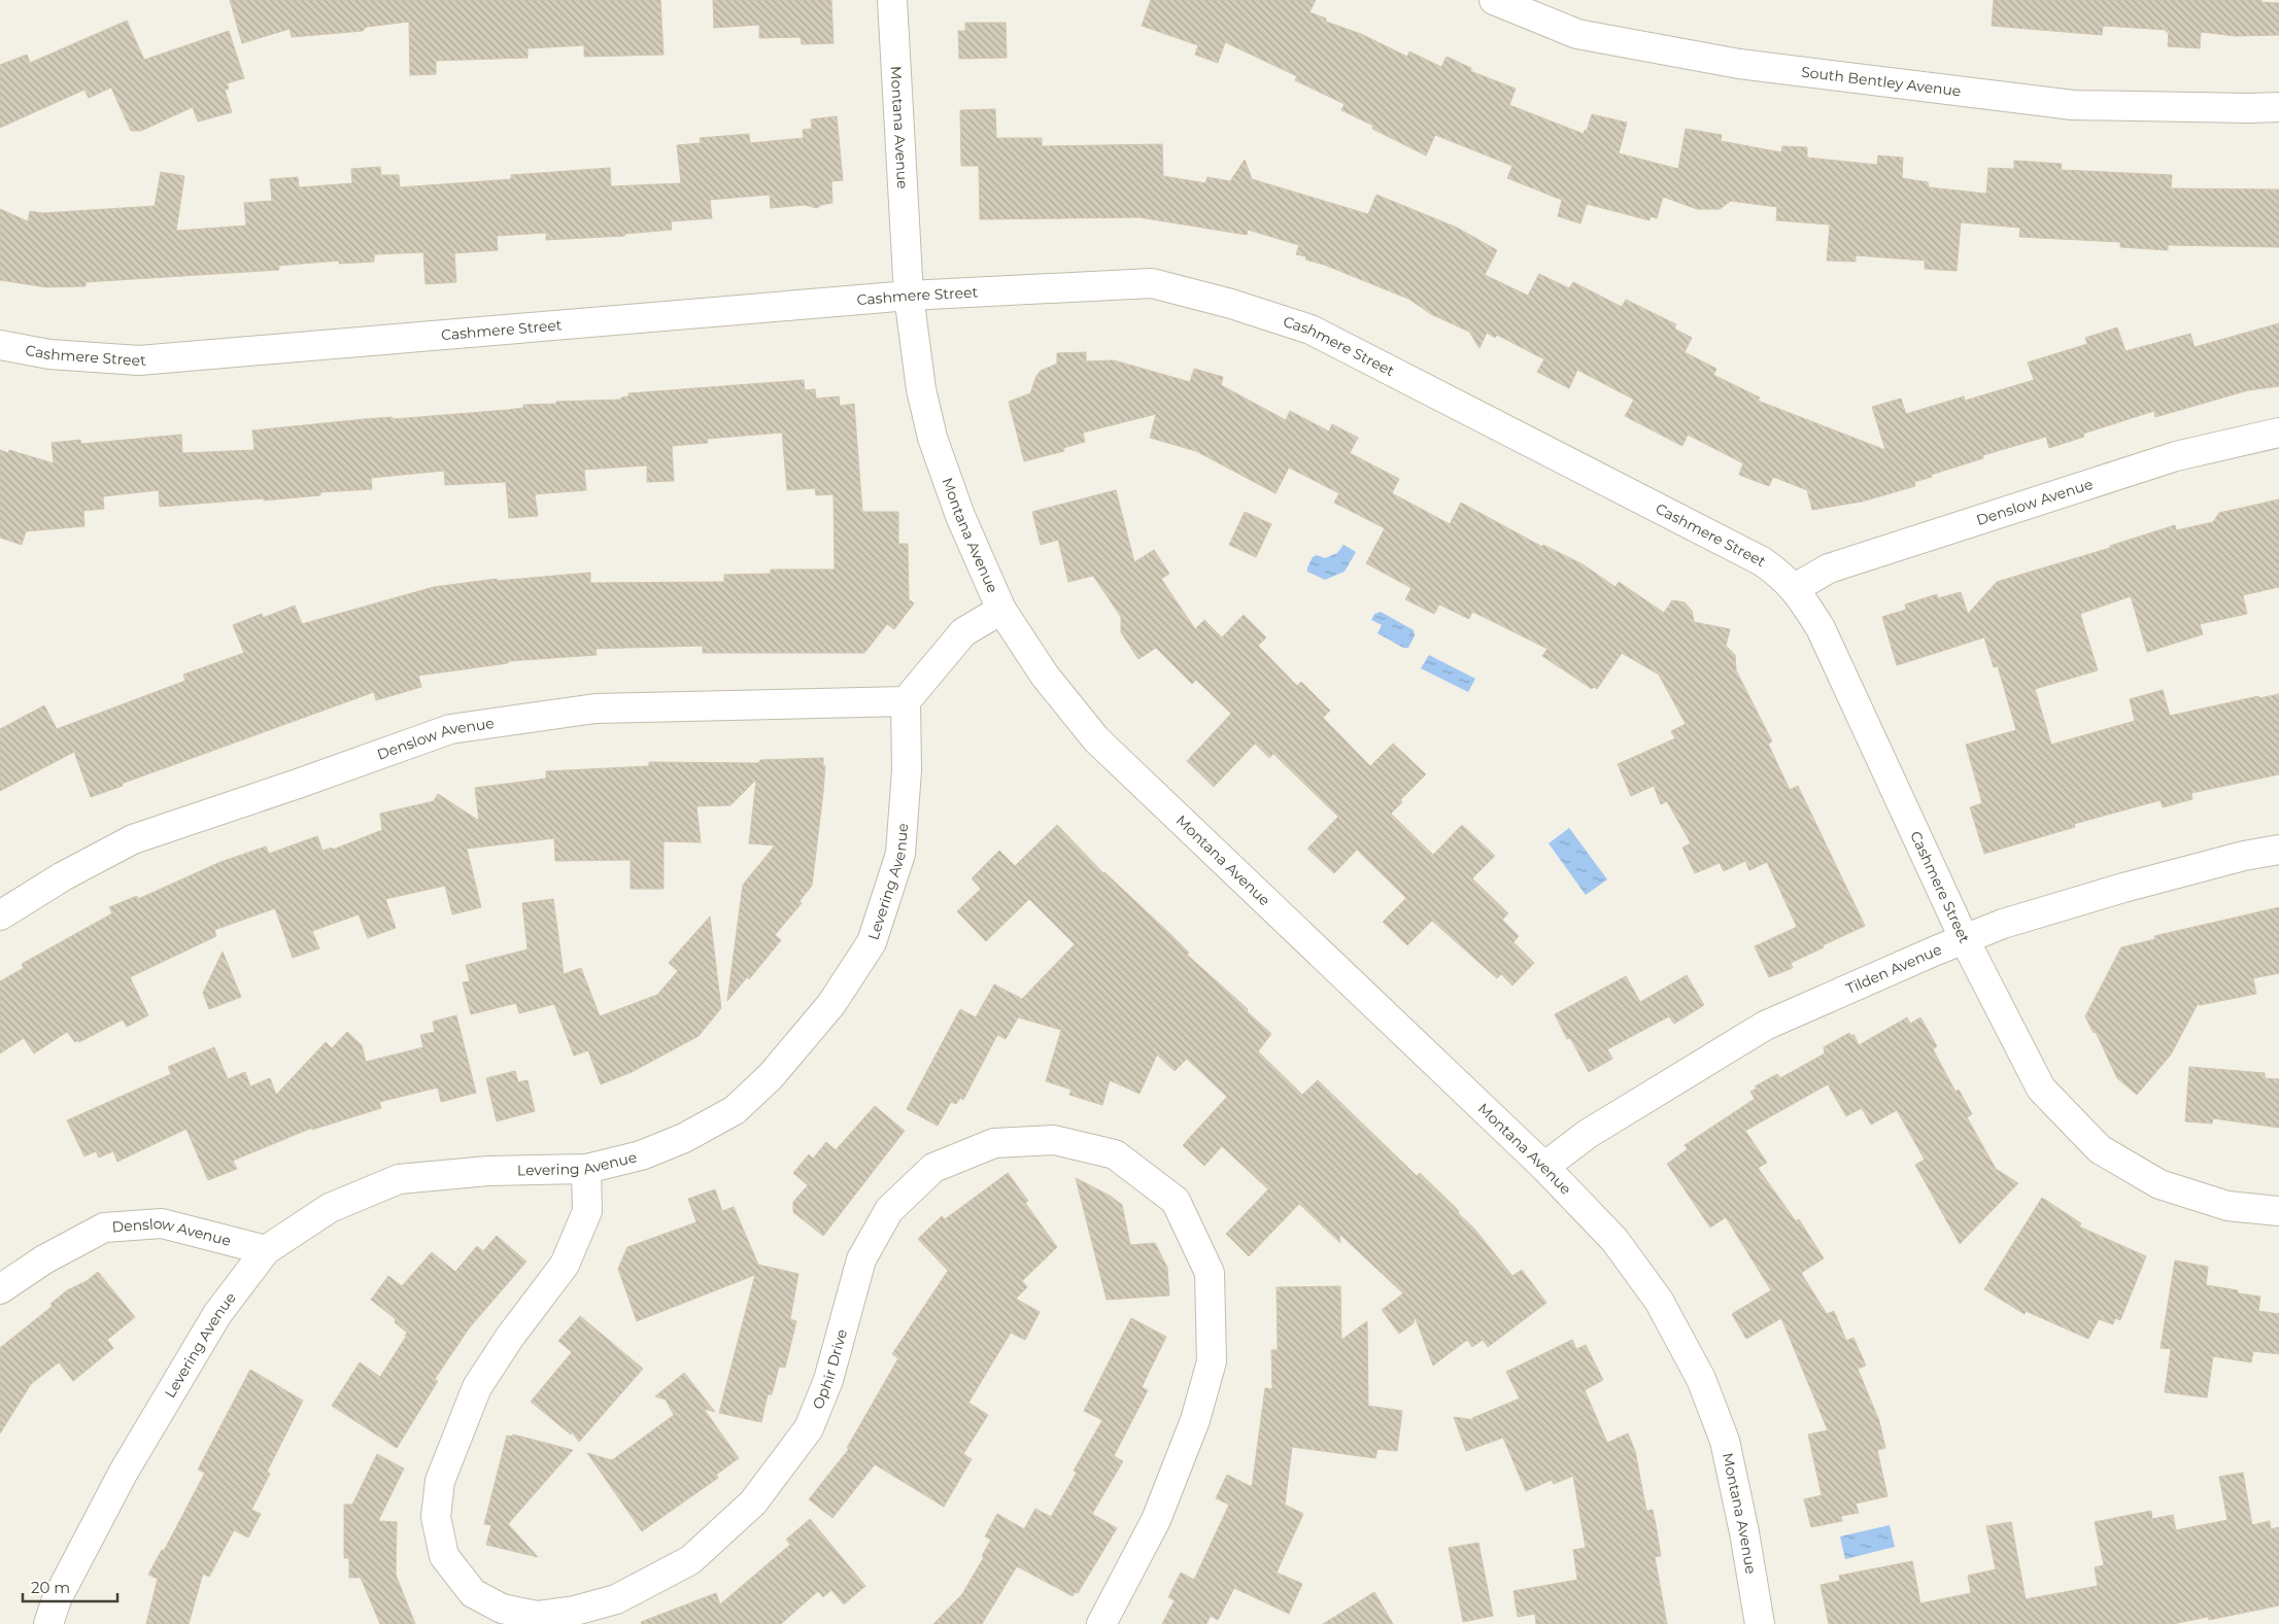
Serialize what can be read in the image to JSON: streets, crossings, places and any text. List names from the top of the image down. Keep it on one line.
{"streets":{"street":["South Bentley Avenue","Montana Avenue","Cashmere Street","Denslow Avenue","Levering Avenue","Tilden Avenue","Ophir Drive"]},"crossings":[["Montana Avenue","Cashmere Street"],["Montana Avenue","Tilden Avenue"],["Cashmere Street","Denslow Avenue"],["Cashmere Street","Tilden Avenue"],["Denslow Avenue","Levering Avenue"],["Levering Avenue","Ophir Drive"]],"scale_bar":"20 m"}
